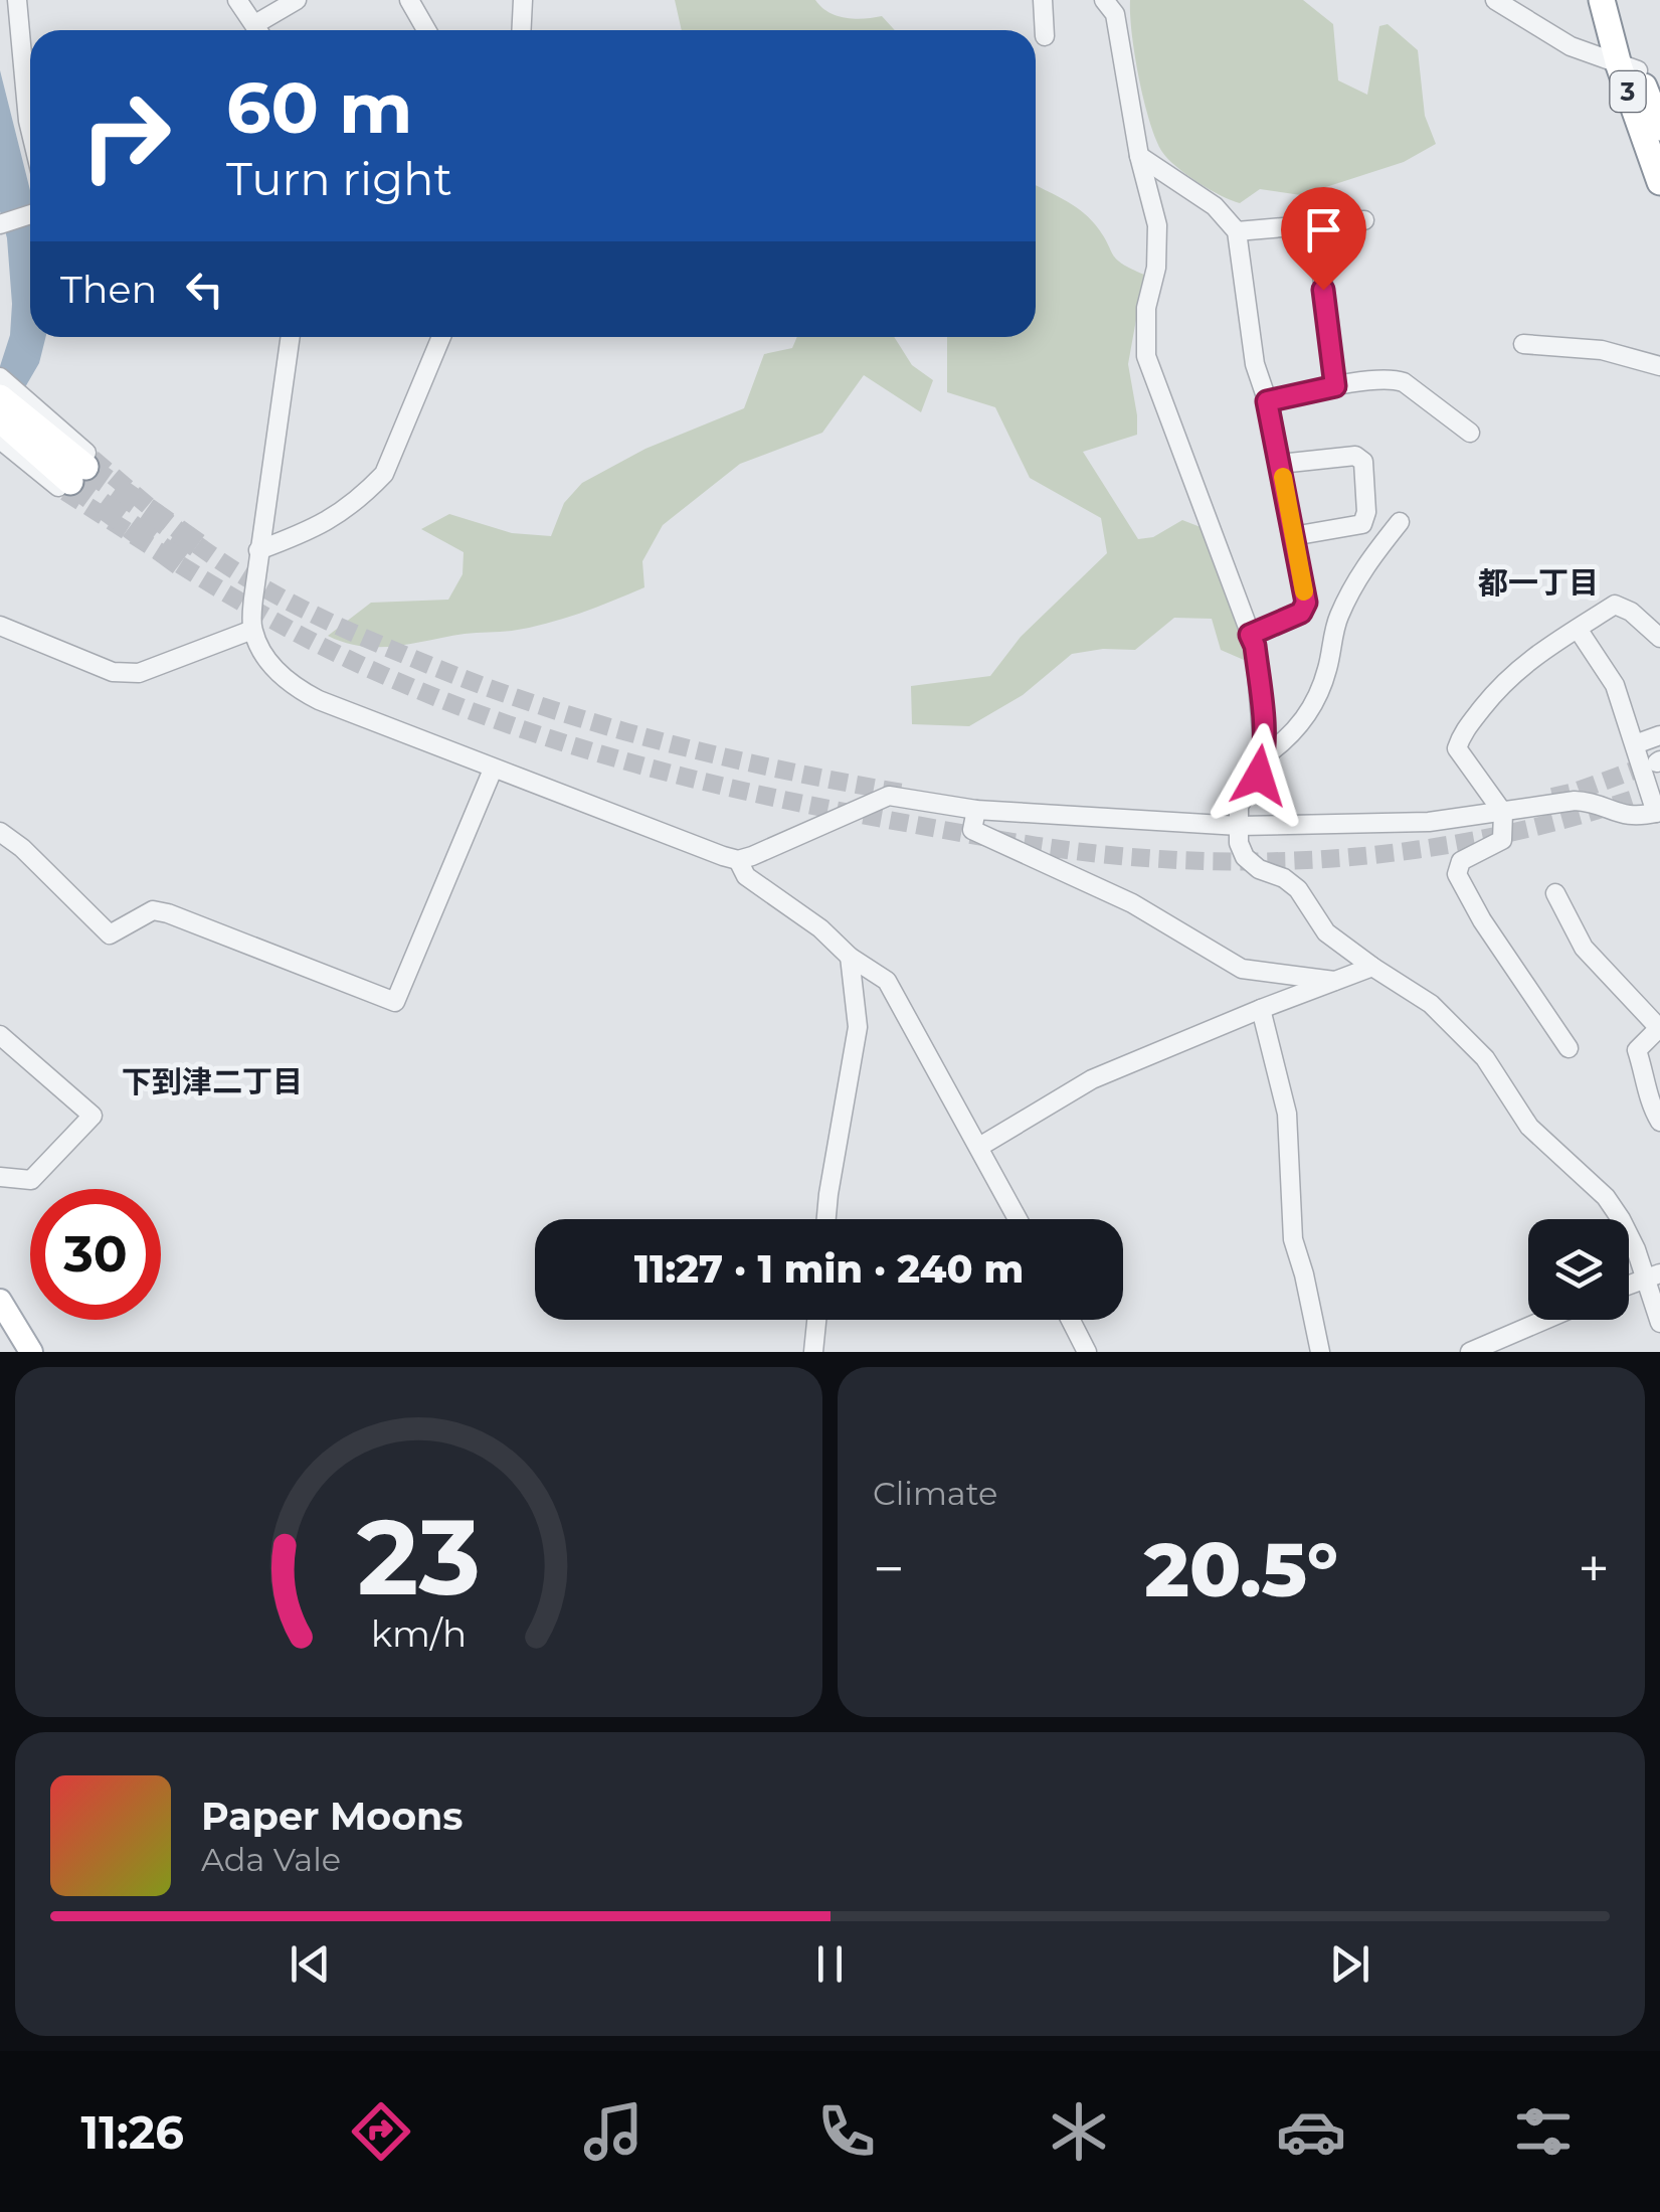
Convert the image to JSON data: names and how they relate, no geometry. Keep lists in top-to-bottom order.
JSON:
{
  "streets": {
    "highway": ["3"]
  },
  "districts": ["都一丁目", "下到津二丁目"],
  "page": {
    "turn": ["60 m", "Turn right"],
    "then": "Then",
    "limit": "30",
    "trip": "11:27 · 1 min · 240 m",
    "tile": "Climate",
    "heat": ["−", "20.5°", "+"],
    "song": ["Paper Moons", "Ada Vale"],
    "tabs": "11:26",
    "gauge": ["23", "km/h"]
  }
}
